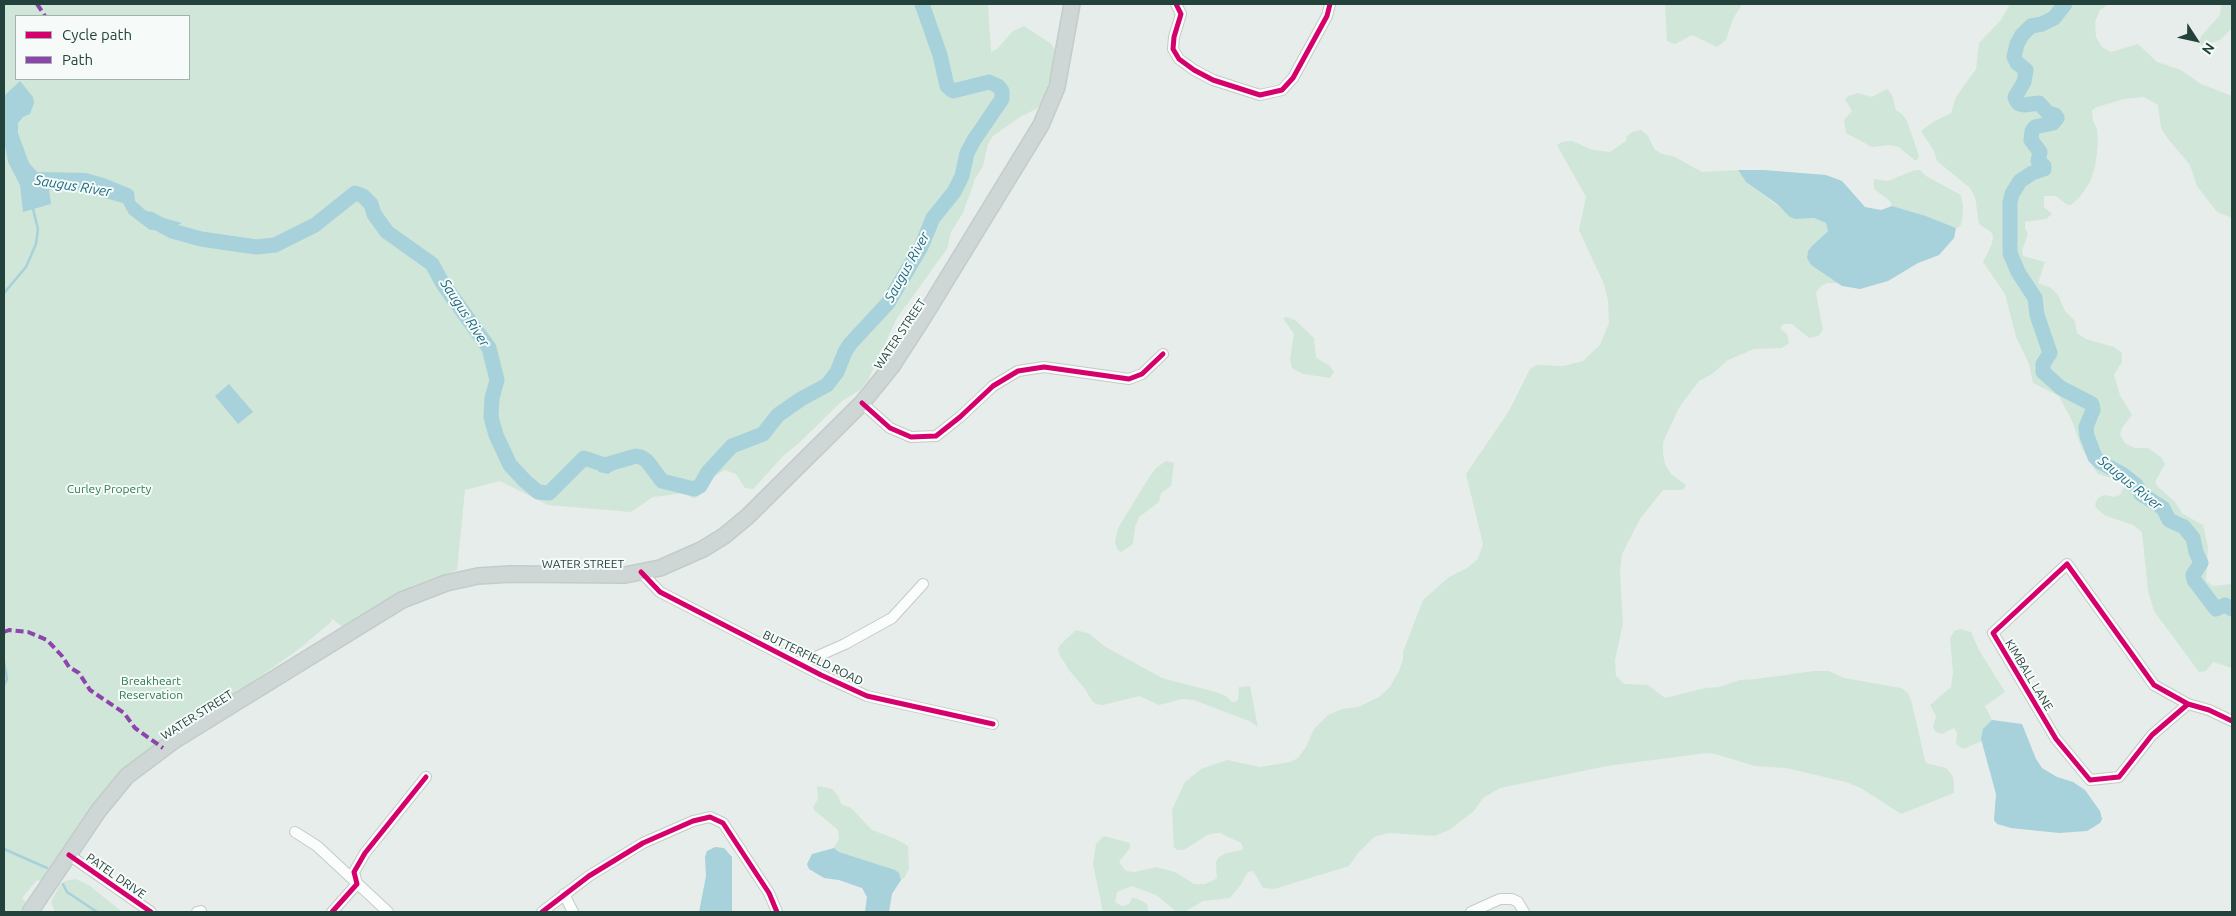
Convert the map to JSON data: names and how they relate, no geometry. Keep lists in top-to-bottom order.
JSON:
{
  "streets": {
    "main road": ["WATER STREET"],
    "street": ["BUTTERFIELD ROAD", "KIMBALL LANE", "PATEL DRIVE"]
  },
  "crossings": [
    ["WATER STREET", "BUTTERFIELD ROAD"],
    ["WATER STREET", "PATEL DRIVE"]
  ],
  "water": ["Saugus River"],
  "parks": ["Curley Property", "Breakheart Reservation"],
  "legend": ["Cycle path", "Path"],
  "north": "bottom right"
}
